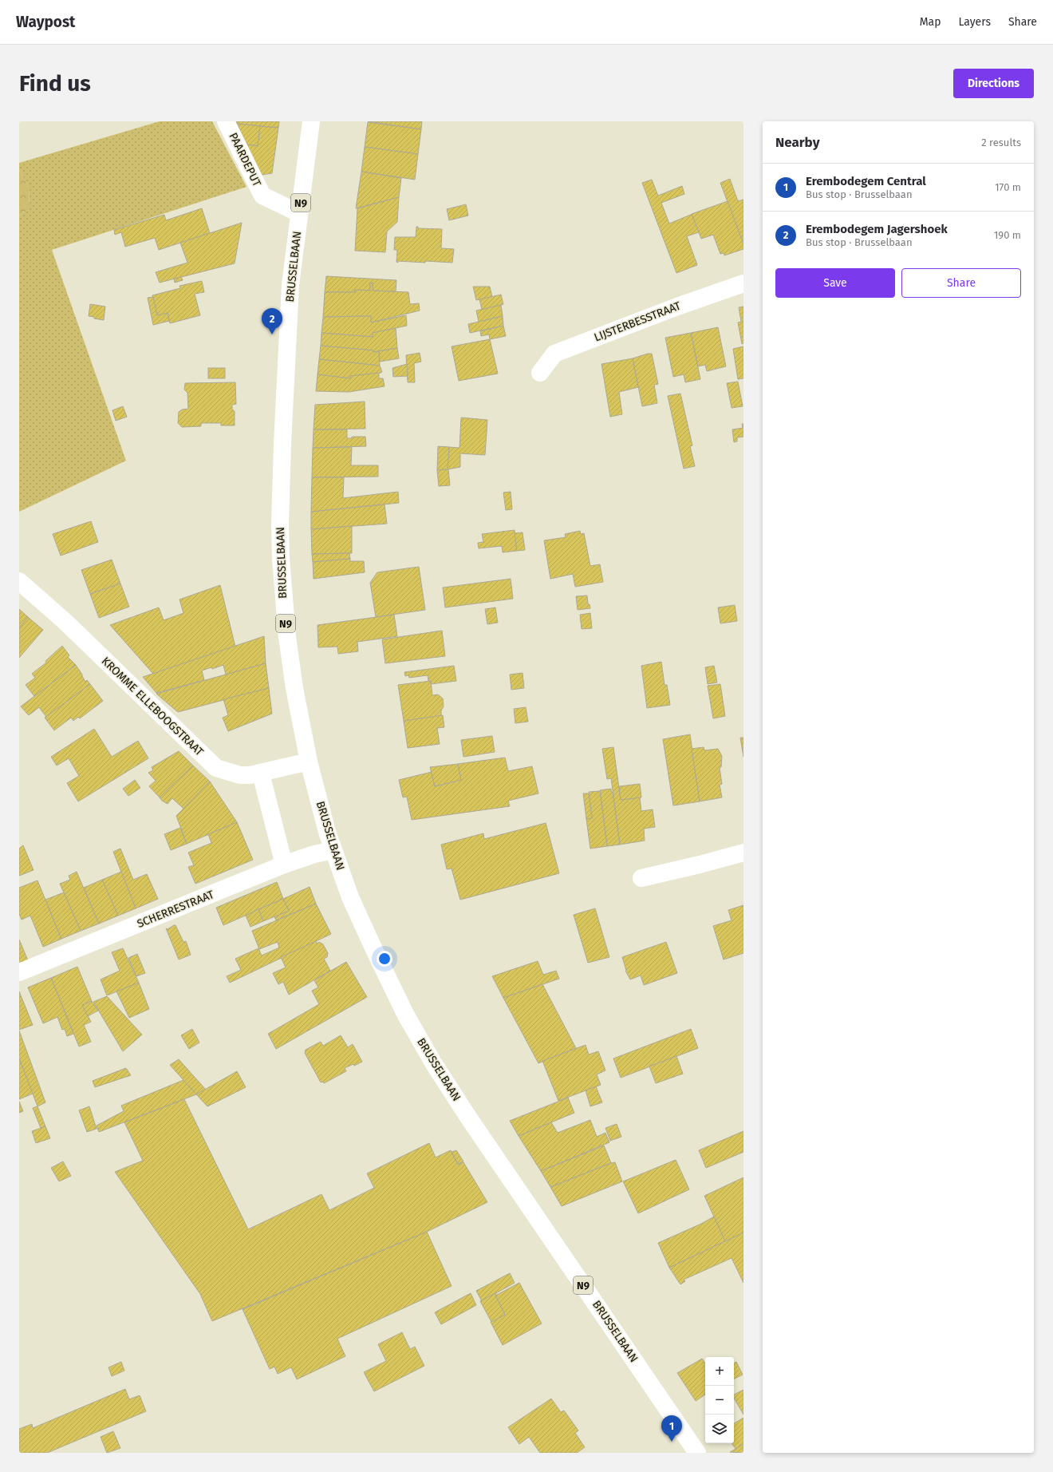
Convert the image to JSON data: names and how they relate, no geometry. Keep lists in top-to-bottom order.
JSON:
{
  "streets": {
    "main road": [
      "PAARDEPUT",
      "N9",
      "BRUSSELBAAN",
      "LIJSTERBESSTRAAT",
      "KROMME ELLEBOOGSTRAAT",
      "SCHERRESTRAAT"
    ]
  },
  "crossings": [
    ["PAARDEPUT", "BRUSSELBAAN"],
    ["BRUSSELBAAN", "KROMME ELLEBOOGSTRAAT"],
    ["BRUSSELBAAN", "SCHERRESTRAAT"]
  ],
  "page": {
    "header": "Waypost",
    "nav": ["Map", "Layers", "Share"],
    "buttons": [
      "Directions",
      ["Save", "Share"]
    ],
    "title": "Find us",
    "heading": ["Nearby", "2 results"],
    "list": [
      {
        "mark": "1",
        "name": "Erembodegem Central",
        "note": "Bus stop · Brusselbaan",
        "value": "170 m"
      },
      {
        "mark": "2",
        "name": "Erembodegem Jagershoek",
        "note": "Bus stop · Brusselbaan",
        "value": "190 m"
      }
    ],
    "pins": ["2", "1"],
    "map_buttons": ["+", "−"]
  }
}
